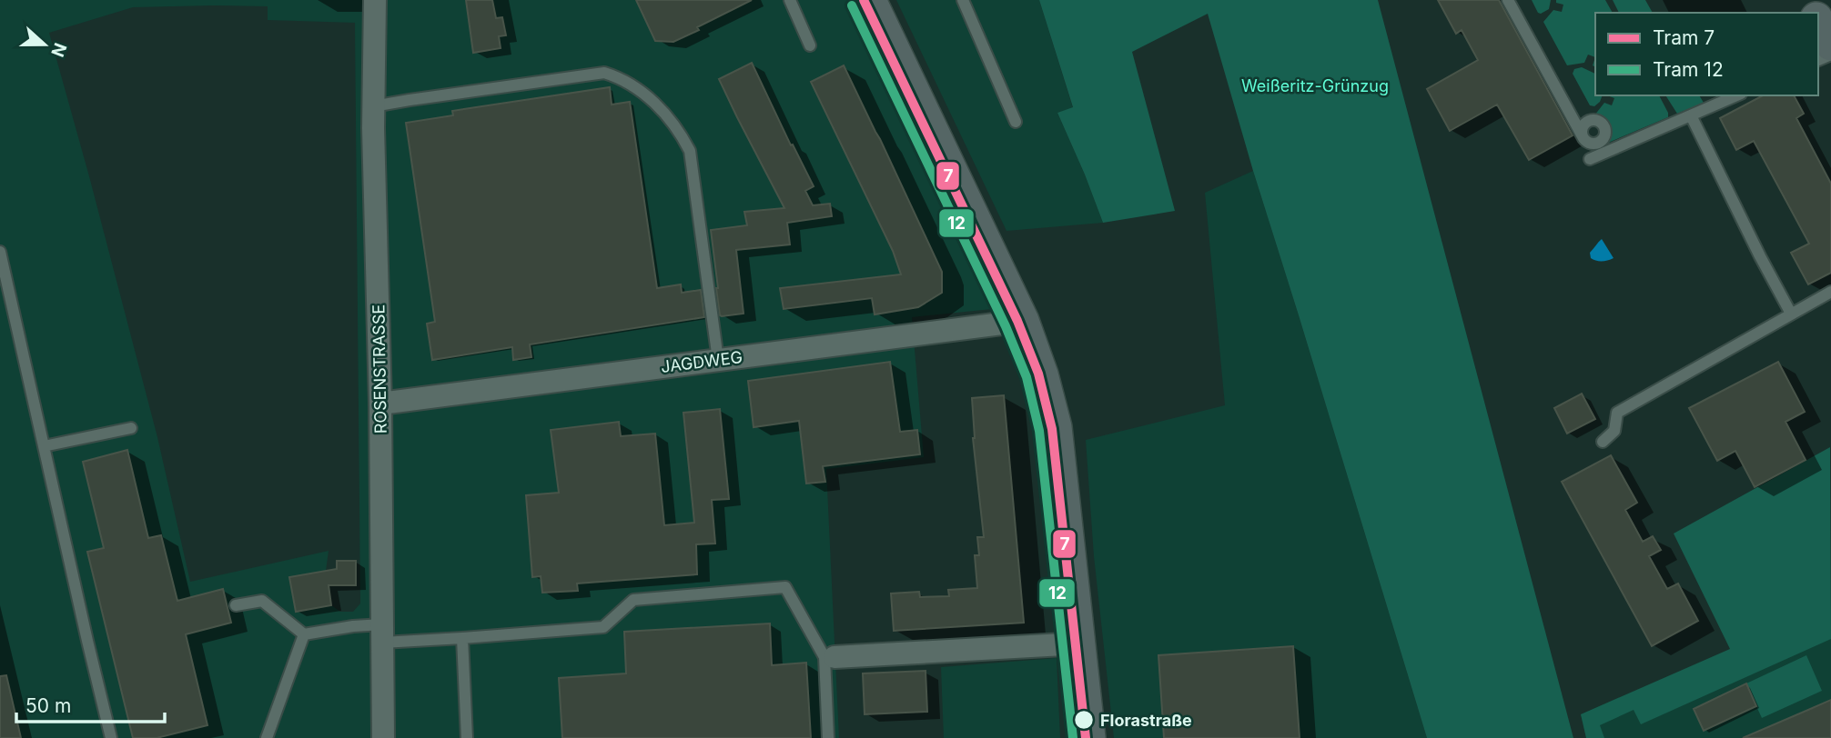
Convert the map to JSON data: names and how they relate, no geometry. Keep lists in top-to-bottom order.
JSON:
{
  "streets": {
    "street": ["JAGDWEG", "ROSENSTRASSE"]
  },
  "crossings": [
    ["JAGDWEG", "ROSENSTRASSE"]
  ],
  "parks": ["Weißeritz-Grünzug"],
  "places": ["Florastraße"],
  "lines": ["tram line 7", "tram line 12"],
  "legend": ["Tram 7", "Tram 12"],
  "scale_bar": "50 m",
  "north": "right"
}
